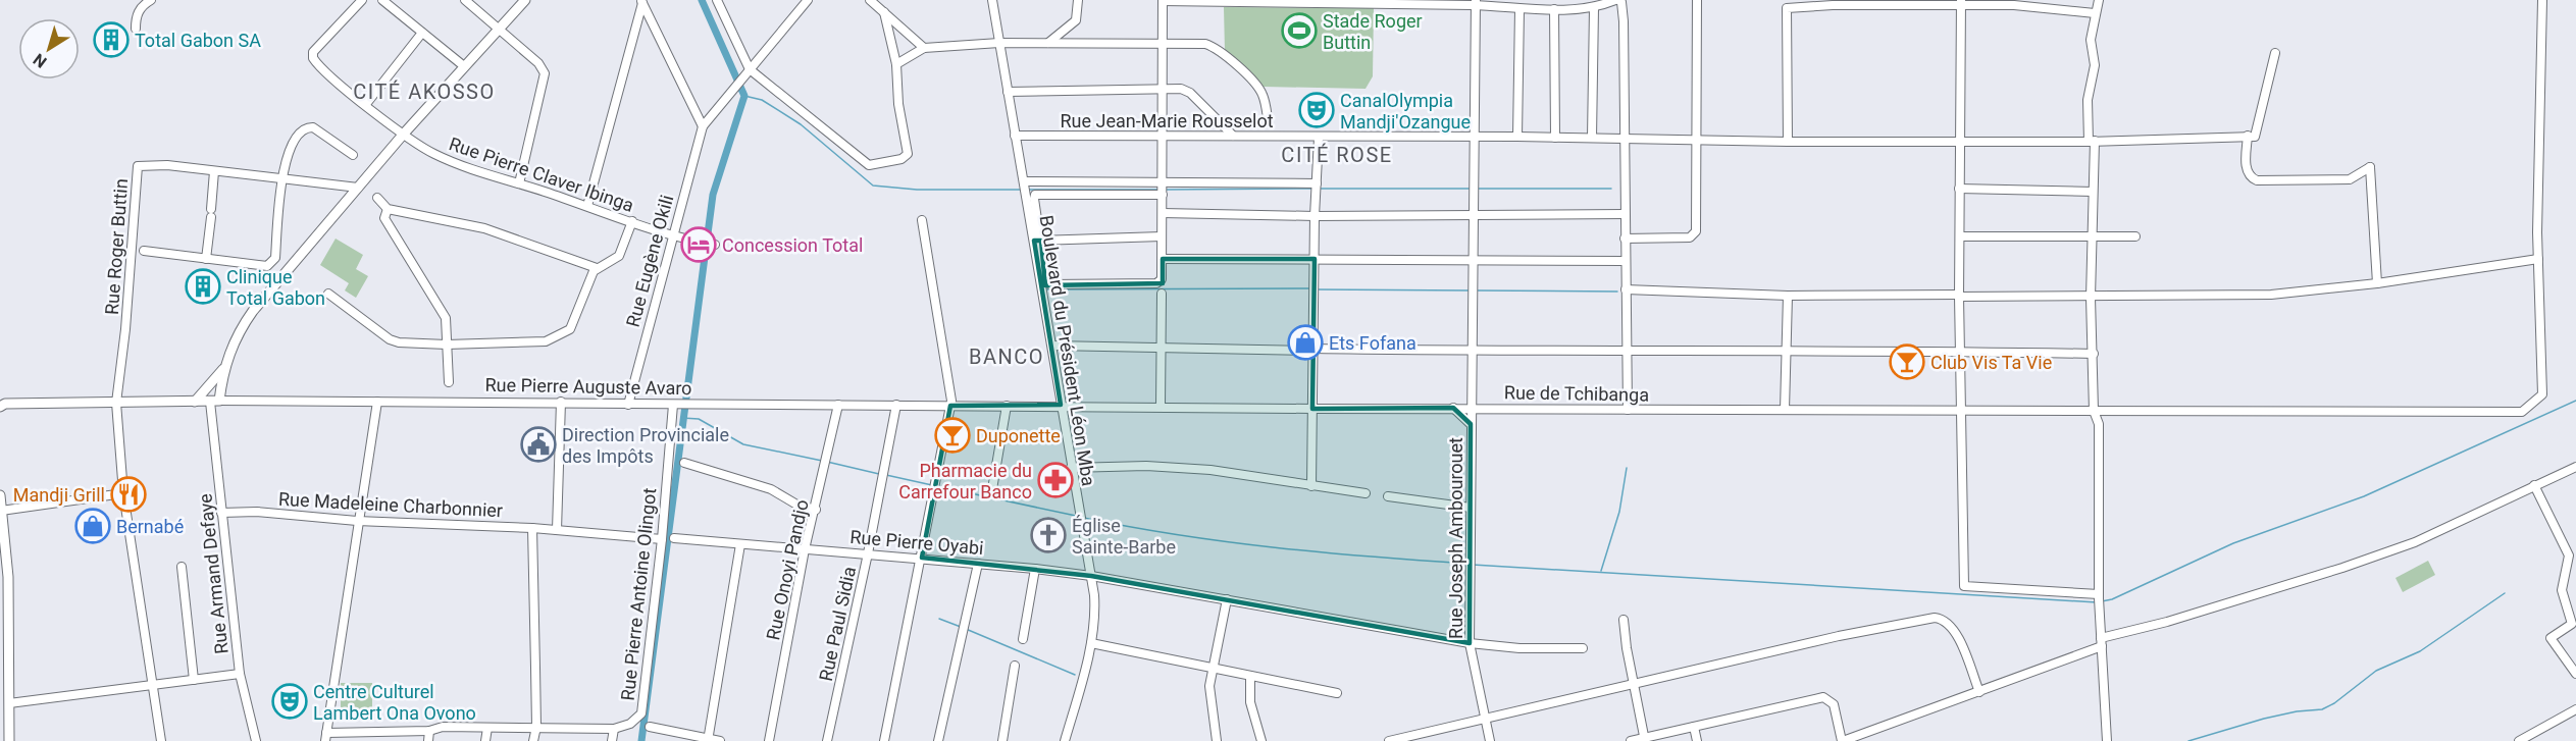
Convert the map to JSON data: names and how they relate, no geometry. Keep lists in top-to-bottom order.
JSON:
{
  "streets": {
    "main road": ["Rue Pierre Auguste Avaro"],
    "street": [
      "Rue Jean-Marie Rousselot",
      "Rue Pierre Claver Ibinga",
      "Rue Roger Buttin",
      "Rue Eugène Okili",
      "Boulevard du Président Léon Mba",
      "Rue de Tchibanga",
      "Rue Madeleine Charbonnier",
      "Rue Joseph Ambourouet",
      "Rue Pierre Oyabi",
      "Rue Onoyi Pandjo",
      "Rue Armand Defaye",
      "Rue Pierre Antoine Olingot",
      "Rue Paul Sidia"
    ]
  },
  "crossings": [
    ["Rue Jean-Marie Rousselot", "Boulevard du Président Léon Mba"],
    ["Rue Jean-Marie Rousselot", "Rue Joseph Ambourouet"],
    ["Rue Pierre Claver Ibinga", "Rue Eugène Okili"],
    ["Rue Roger Buttin", "Rue Pierre Auguste Avaro"],
    ["Rue Eugène Okili", "Rue Pierre Auguste Avaro"],
    ["Boulevard du Président Léon Mba", "Rue Pierre Auguste Avaro"],
    ["Boulevard du Président Léon Mba", "Rue de Tchibanga"],
    ["Boulevard du Président Léon Mba", "Rue Pierre Oyabi"],
    ["Rue Pierre Auguste Avaro", "Rue de Tchibanga"],
    ["Rue Pierre Auguste Avaro", "Rue Onoyi Pandjo"],
    ["Rue Pierre Auguste Avaro", "Rue Armand Defaye"],
    ["Rue Pierre Auguste Avaro", "Rue Pierre Antoine Olingot"],
    ["Rue Pierre Auguste Avaro", "Rue Paul Sidia"],
    ["Rue de Tchibanga", "Rue Joseph Ambourouet"],
    ["Rue Madeleine Charbonnier", "Rue Armand Defaye"],
    ["Rue Madeleine Charbonnier", "Rue Pierre Antoine Olingot"],
    ["Rue Joseph Ambourouet", "Rue Pierre Oyabi"],
    ["Rue Pierre Oyabi", "Rue Onoyi Pandjo"],
    ["Rue Pierre Oyabi", "Rue Paul Sidia"]
  ],
  "districts": ["CITÉ AKOSSO", "CITÉ ROSE", "BANCO"],
  "places": {
    "sports": ["Stade Roger Buttin"],
    "building": ["Total Gabon SA", "Clinique Total Gabon"],
    "theatre": ["CanalOlympia Mandji'Ozangue", "Centre Culturel Lambert Ona Ovono"],
    "hotel": ["Concession Total"],
    "shop": ["Ets Fofana", "Bernabé"],
    "bar": ["Club Vis Ta Vie", "Duponette"],
    "public building": ["Direction Provinciale des Impôts"],
    "pharmacy": ["Pharmacie du Carrefour Banco"],
    "restaurant": ["Mandji Grill"],
    "church": ["Église Sainte-Barbe"]
  },
  "north": "bottom left"
}
